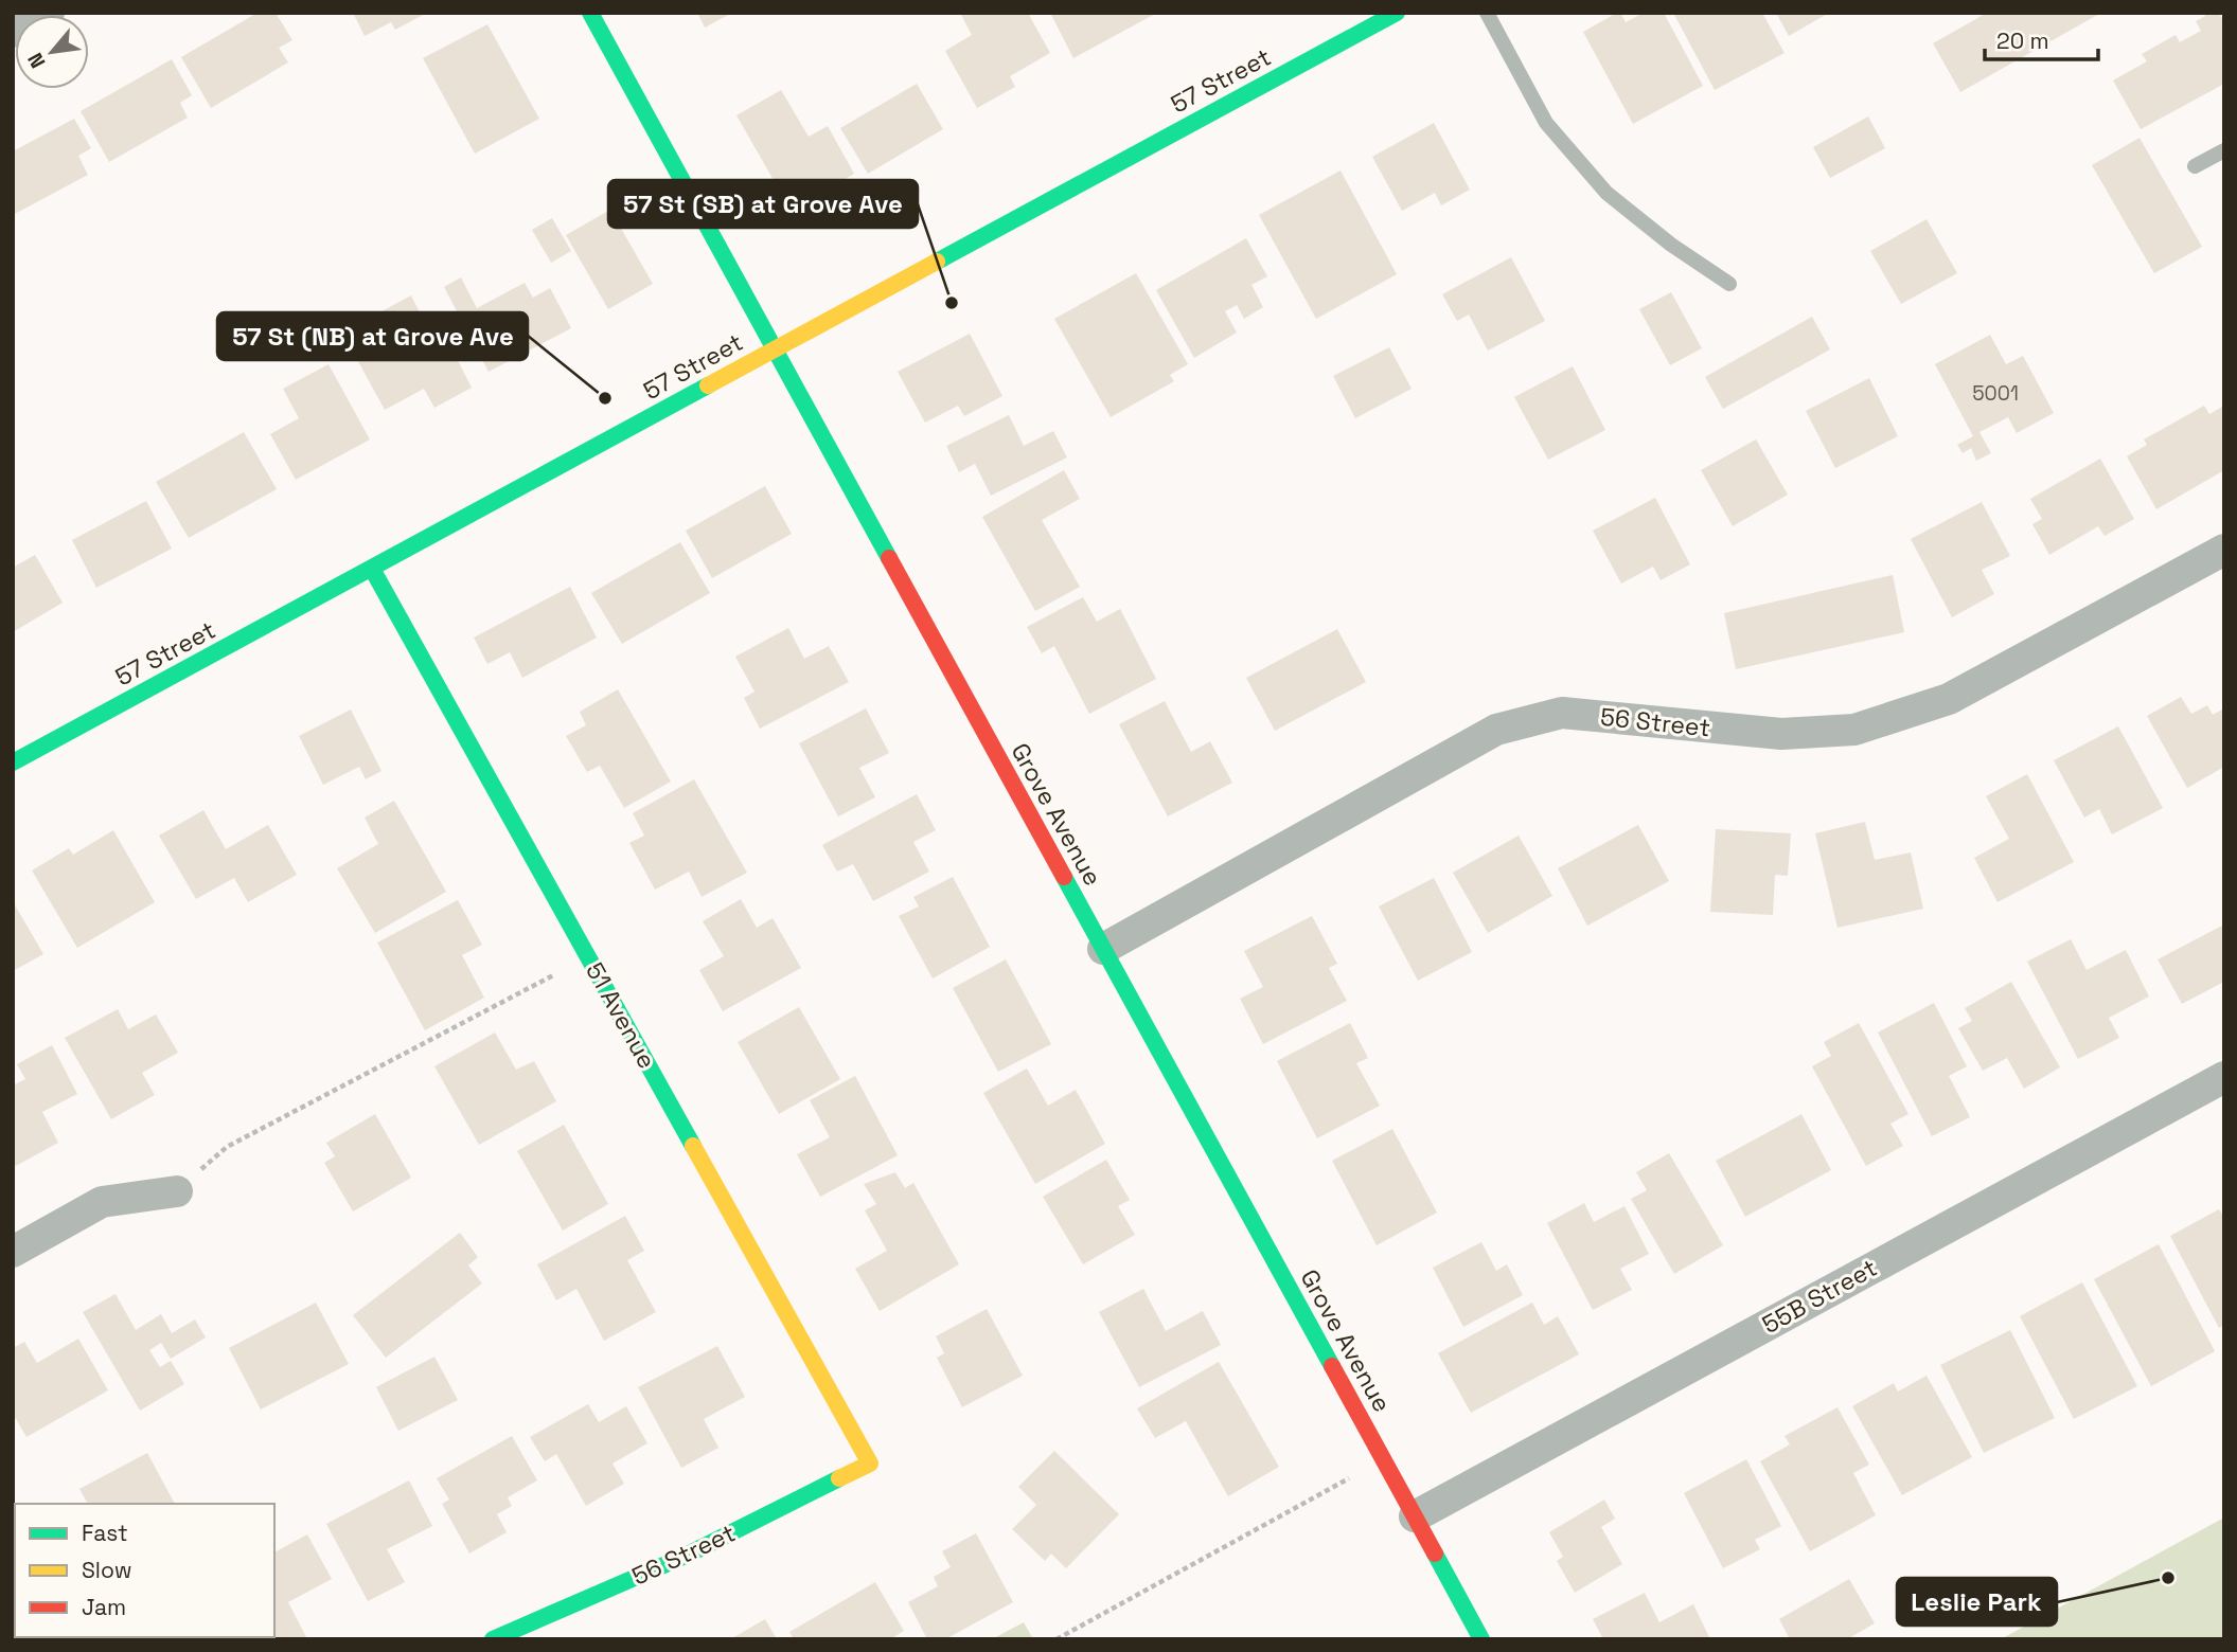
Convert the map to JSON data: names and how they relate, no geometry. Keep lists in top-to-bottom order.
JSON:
{
  "streets": {
    "street": [
      "57 Street",
      "56 Street",
      "Grove Avenue",
      "51 Avenue",
      "55B Street"
    ]
  },
  "crossings": [
    ["57 Street", "Grove Avenue"],
    ["57 Street", "51 Avenue"],
    ["56 Street", "Grove Avenue"],
    ["56 Street", "51 Avenue"],
    ["Grove Avenue", "55B Street"]
  ],
  "places": ["57 St (SB) at Grove Ave", "57 St (NB) at Grove Ave", "Leslie Park"],
  "house_numbers": ["5001"],
  "legend": ["Fast", "Slow", "Jam"],
  "scale_bar": "20 m",
  "north": "bottom left"
}
